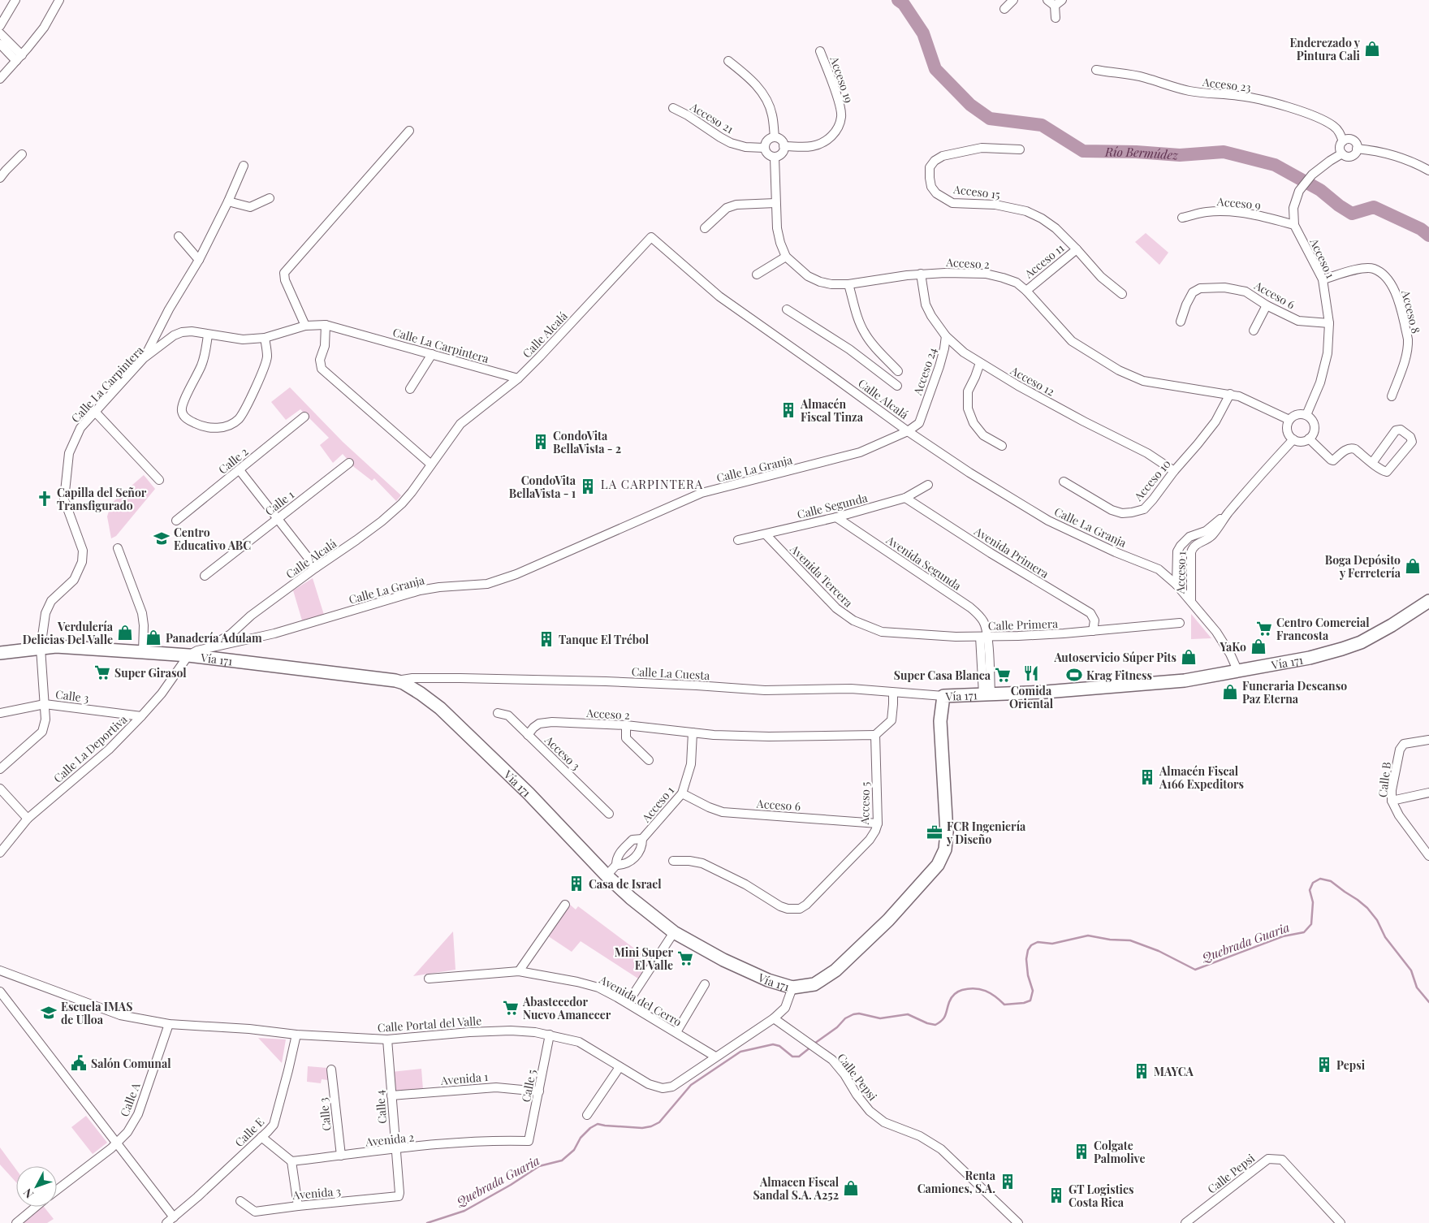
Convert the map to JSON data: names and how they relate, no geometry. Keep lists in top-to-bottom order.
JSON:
{
  "streets": {
    "main road": ["Vía 171"],
    "street": [
      "Acceso 19",
      "Acceso 23",
      "Acceso 21",
      "Acceso 15",
      "Acceso 9",
      "Acceso 1",
      "Acceso 11",
      "Acceso 2",
      "Acceso 6",
      "Acceso 8",
      "Calle Alcalá",
      "Calle La Carpintera",
      "Acceso 24",
      "Acceso 12",
      "Calle 2",
      "Calle La Granja",
      "Acceso 10",
      "Calle 1",
      "Calle Segunda",
      "Avenida Primera",
      "Avenida Segunda",
      "Avenida Tercera",
      "Calle Primera",
      "Calle La Cuesta",
      "Calle 3",
      "Calle La Deportiva",
      "Acceso 3",
      "Calle B",
      "Acceso 5",
      "Avenida del Cerro",
      "Calle Portal del Valle",
      "Calle Pepsi",
      "Avenida 1",
      "Calle 5",
      "Calle A",
      "Calle 4",
      "Calle E",
      "Avenida 2",
      "Avenida 3"
    ]
  },
  "crossings": [
    ["Acceso 19", "Acceso 21"],
    ["Acceso 19", "Acceso 2"],
    ["Acceso 23", "Acceso 1"],
    ["Acceso 21", "Acceso 2"],
    ["Acceso 15", "Acceso 11"],
    ["Acceso 9", "Acceso 1"],
    ["Acceso 1", "Acceso 2"],
    ["Acceso 1", "Acceso 6"],
    ["Acceso 1", "Acceso 8"],
    ["Acceso 1", "Calle La Granja"],
    ["Acceso 1", "Vía 171"],
    ["Acceso 11", "Acceso 2"],
    ["Acceso 2", "Acceso 12"],
    ["Acceso 2", "Acceso 10"],
    ["Acceso 2", "Acceso 3"],
    ["Acceso 6", "Acceso 5"],
    ["Calle Alcalá", "Calle La Carpintera"],
    ["Calle Alcalá", "Acceso 24"],
    ["Calle Alcalá", "Calle La Granja"],
    ["Calle La Carpintera", "Vía 171"],
    ["Acceso 24", "Acceso 12"],
    ["Acceso 24", "Calle La Granja"],
    ["Acceso 12", "Acceso 10"],
    ["Calle La Granja", "Vía 171"],
    ["Calle La Granja", "Calle La Deportiva"],
    ["Calle Segunda", "Avenida Primera"],
    ["Calle Segunda", "Avenida Segunda"],
    ["Calle Segunda", "Avenida Tercera"],
    ["Avenida Primera", "Calle Primera"],
    ["Avenida Segunda", "Calle Primera"],
    ["Avenida Segunda", "Vía 171"],
    ["Avenida Tercera", "Calle Primera"],
    ["Vía 171", "Calle La Cuesta"],
    ["Vía 171", "Calle La Deportiva"],
    ["Vía 171", "Calle Portal del Valle"],
    ["Calle 3", "Calle La Deportiva"],
    ["Calle 3", "Avenida 2"],
    ["Avenida del Cerro", "Calle Portal del Valle"],
    ["Calle Portal del Valle", "Calle Pepsi"],
    ["Calle Portal del Valle", "Calle 5"],
    ["Calle Portal del Valle", "Calle A"],
    ["Calle Portal del Valle", "Calle 4"],
    ["Calle Portal del Valle", "Calle E"],
    ["Avenida 1", "Calle 5"],
    ["Avenida 1", "Calle 4"],
    ["Calle 5", "Avenida 2"],
    ["Calle A", "Calle E"],
    ["Calle 4", "Avenida 2"],
    ["Calle 4", "Avenida 3"]
  ],
  "districts": ["LA CARPINTERA"],
  "water": ["Río Bermúdez", "Quebrada Guaria"],
  "places": {
    "shop": [
      "Enderezado y Pintura Cali",
      "Boga Depósito y Ferretería",
      "Verdulería Delicias Del Valle",
      "Panadería Adulam",
      "YaKo",
      "Autoservicio Súper Pits",
      "Funeraria Descanso Paz Eterna",
      "Almacen Fiscal Sandal S.A. A252"
    ],
    "building": [
      "Almacén Fiscal Tinza",
      "CondoVita BellaVista - 2",
      "CondoVita BellaVista - 1",
      "Tanque El Trébol",
      "Almacén Fiscal A166 Expeditors",
      "Casa de Israel",
      "Pepsi",
      "MAYCA",
      "Colgate Palmolive",
      "Renta Camiones, S.A.",
      "GT Logistics Costa Rica"
    ],
    "church": ["Capilla del Señor Transfigurado"],
    "school or university": ["Centro Educativo ABC", "Escuela IMAS de Ulloa"],
    "supermarket": [
      "Centro Comercial Francosta",
      "Super Girasol",
      "Super Casa Blanca",
      "Mini Super El Valle",
      "Abastecedor Nuevo Amanecer"
    ],
    "restaurant": ["Comida Oriental"],
    "sports": ["Krag Fitness"],
    "office": ["FCR Ingeniería y Diseño"],
    "public building": ["Salón Comunal"]
  },
  "north": "bottom left"
}
